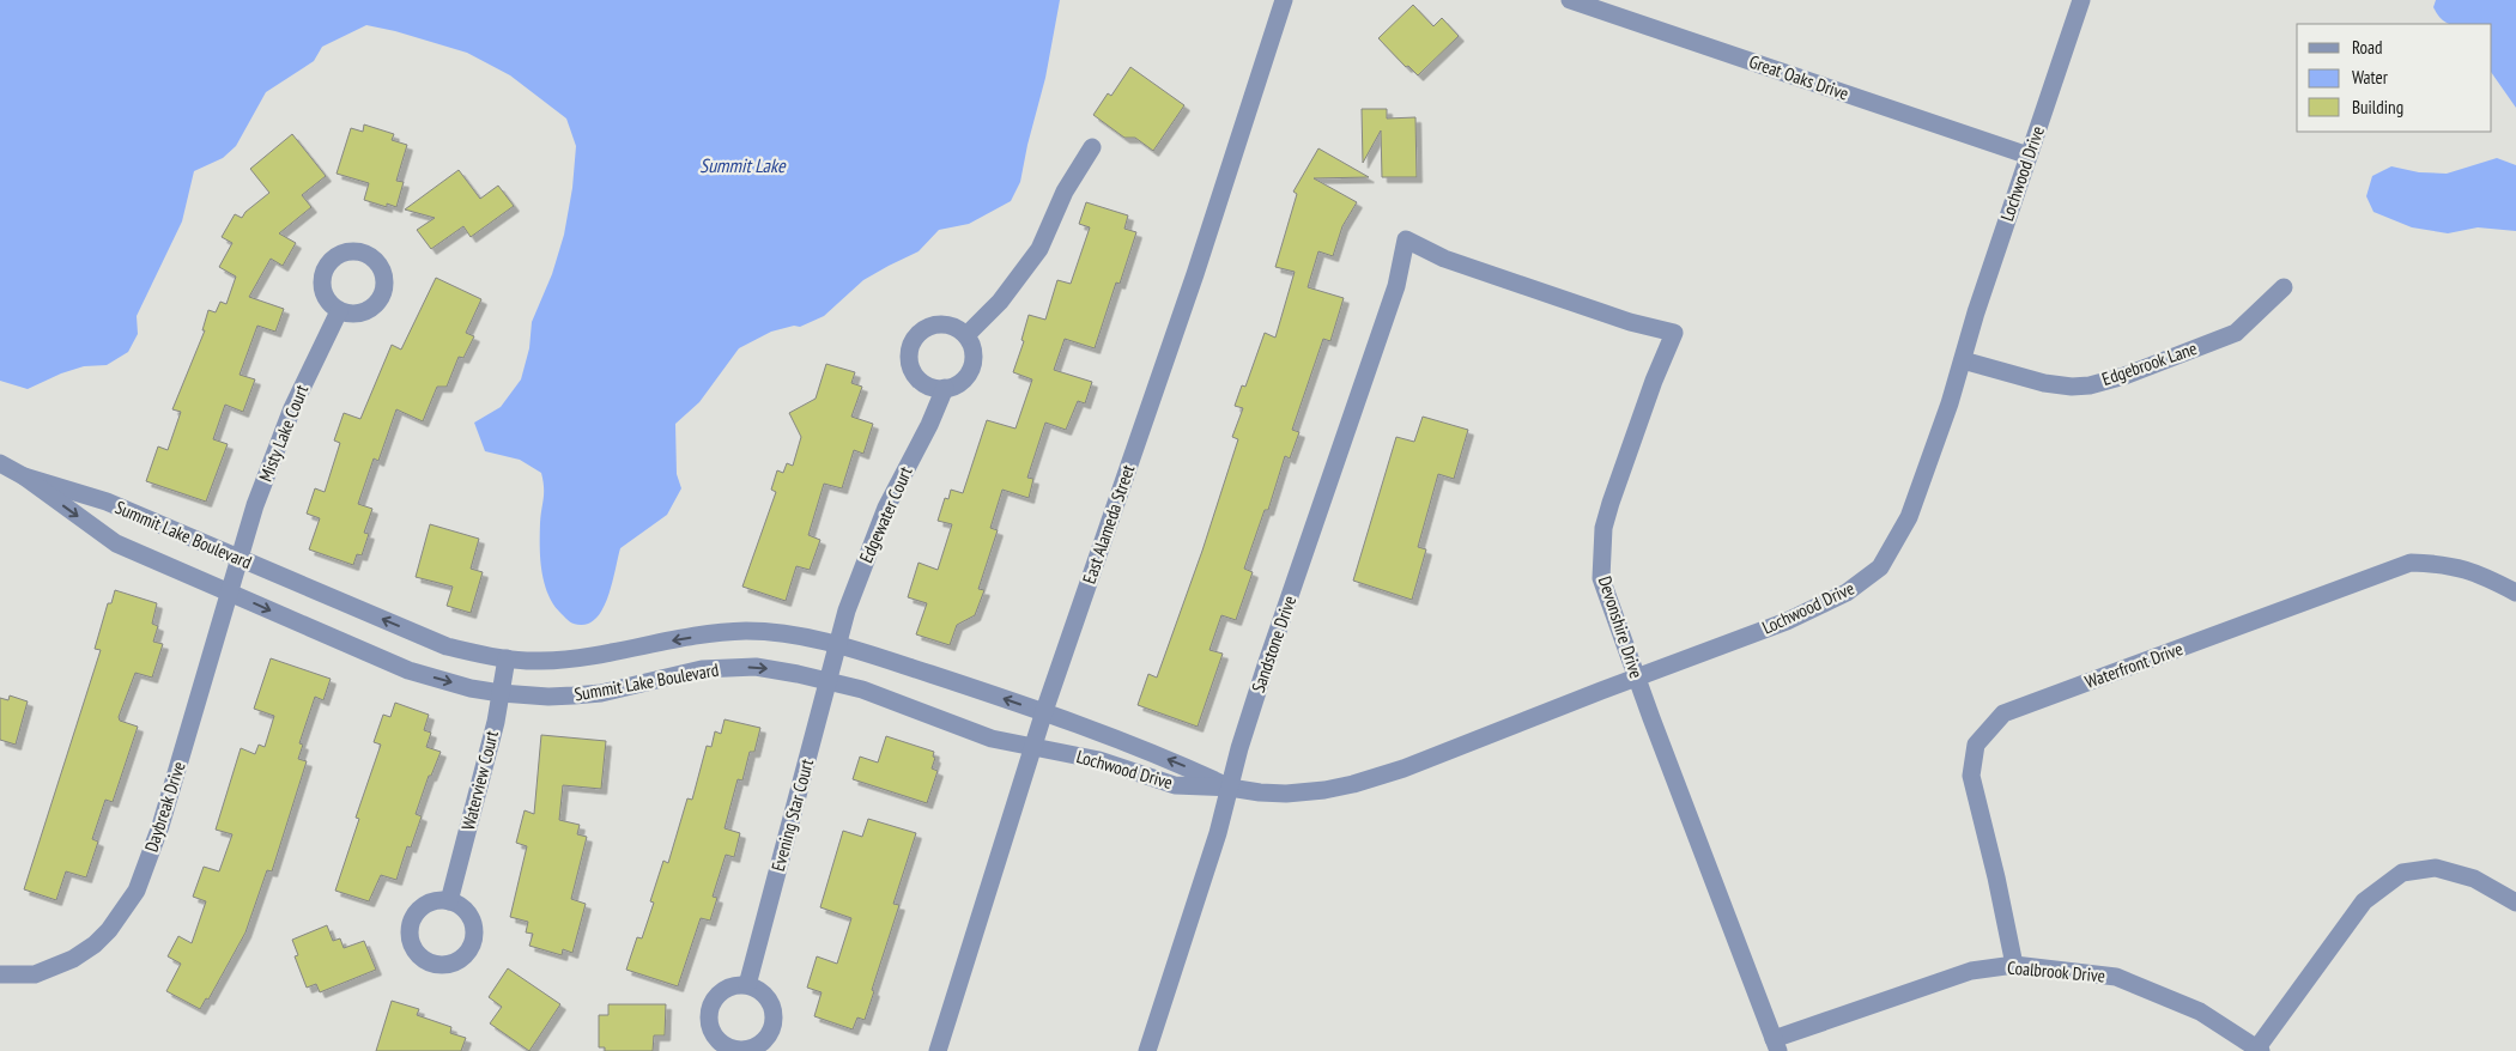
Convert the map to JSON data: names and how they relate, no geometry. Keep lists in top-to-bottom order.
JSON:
{
  "streets": {
    "street": [
      "Great Oaks Drive",
      "Lochwood Drive",
      "Edgebrook Lane",
      "Misty Lake Court",
      "Edgewater Court",
      "East Alameda Street",
      "Summit Lake Boulevard",
      "Devonshire Drive",
      "Sandstone Drive",
      "Waterfront Drive",
      "Waterview Court",
      "Daybreak Drive",
      "Evening Star Court",
      "Coalbrook Drive"
    ]
  },
  "crossings": [
    ["Great Oaks Drive", "Lochwood Drive"],
    ["Lochwood Drive", "Edgebrook Lane"],
    ["Lochwood Drive", "Summit Lake Boulevard"],
    ["Lochwood Drive", "Devonshire Drive"],
    ["Lochwood Drive", "Sandstone Drive"],
    ["Misty Lake Court", "Summit Lake Boulevard"],
    ["Misty Lake Court", "Daybreak Drive"],
    ["Edgewater Court", "Summit Lake Boulevard"],
    ["Edgewater Court", "Evening Star Court"],
    ["East Alameda Street", "Summit Lake Boulevard"],
    ["Summit Lake Boulevard", "Waterview Court"],
    ["Summit Lake Boulevard", "Daybreak Drive"],
    ["Summit Lake Boulevard", "Evening Star Court"],
    ["Devonshire Drive", "Sandstone Drive"],
    ["Devonshire Drive", "Coalbrook Drive"],
    ["Waterfront Drive", "Coalbrook Drive"]
  ],
  "water": ["Summit Lake"],
  "legend": ["Road", "Water", "Building"]
}
